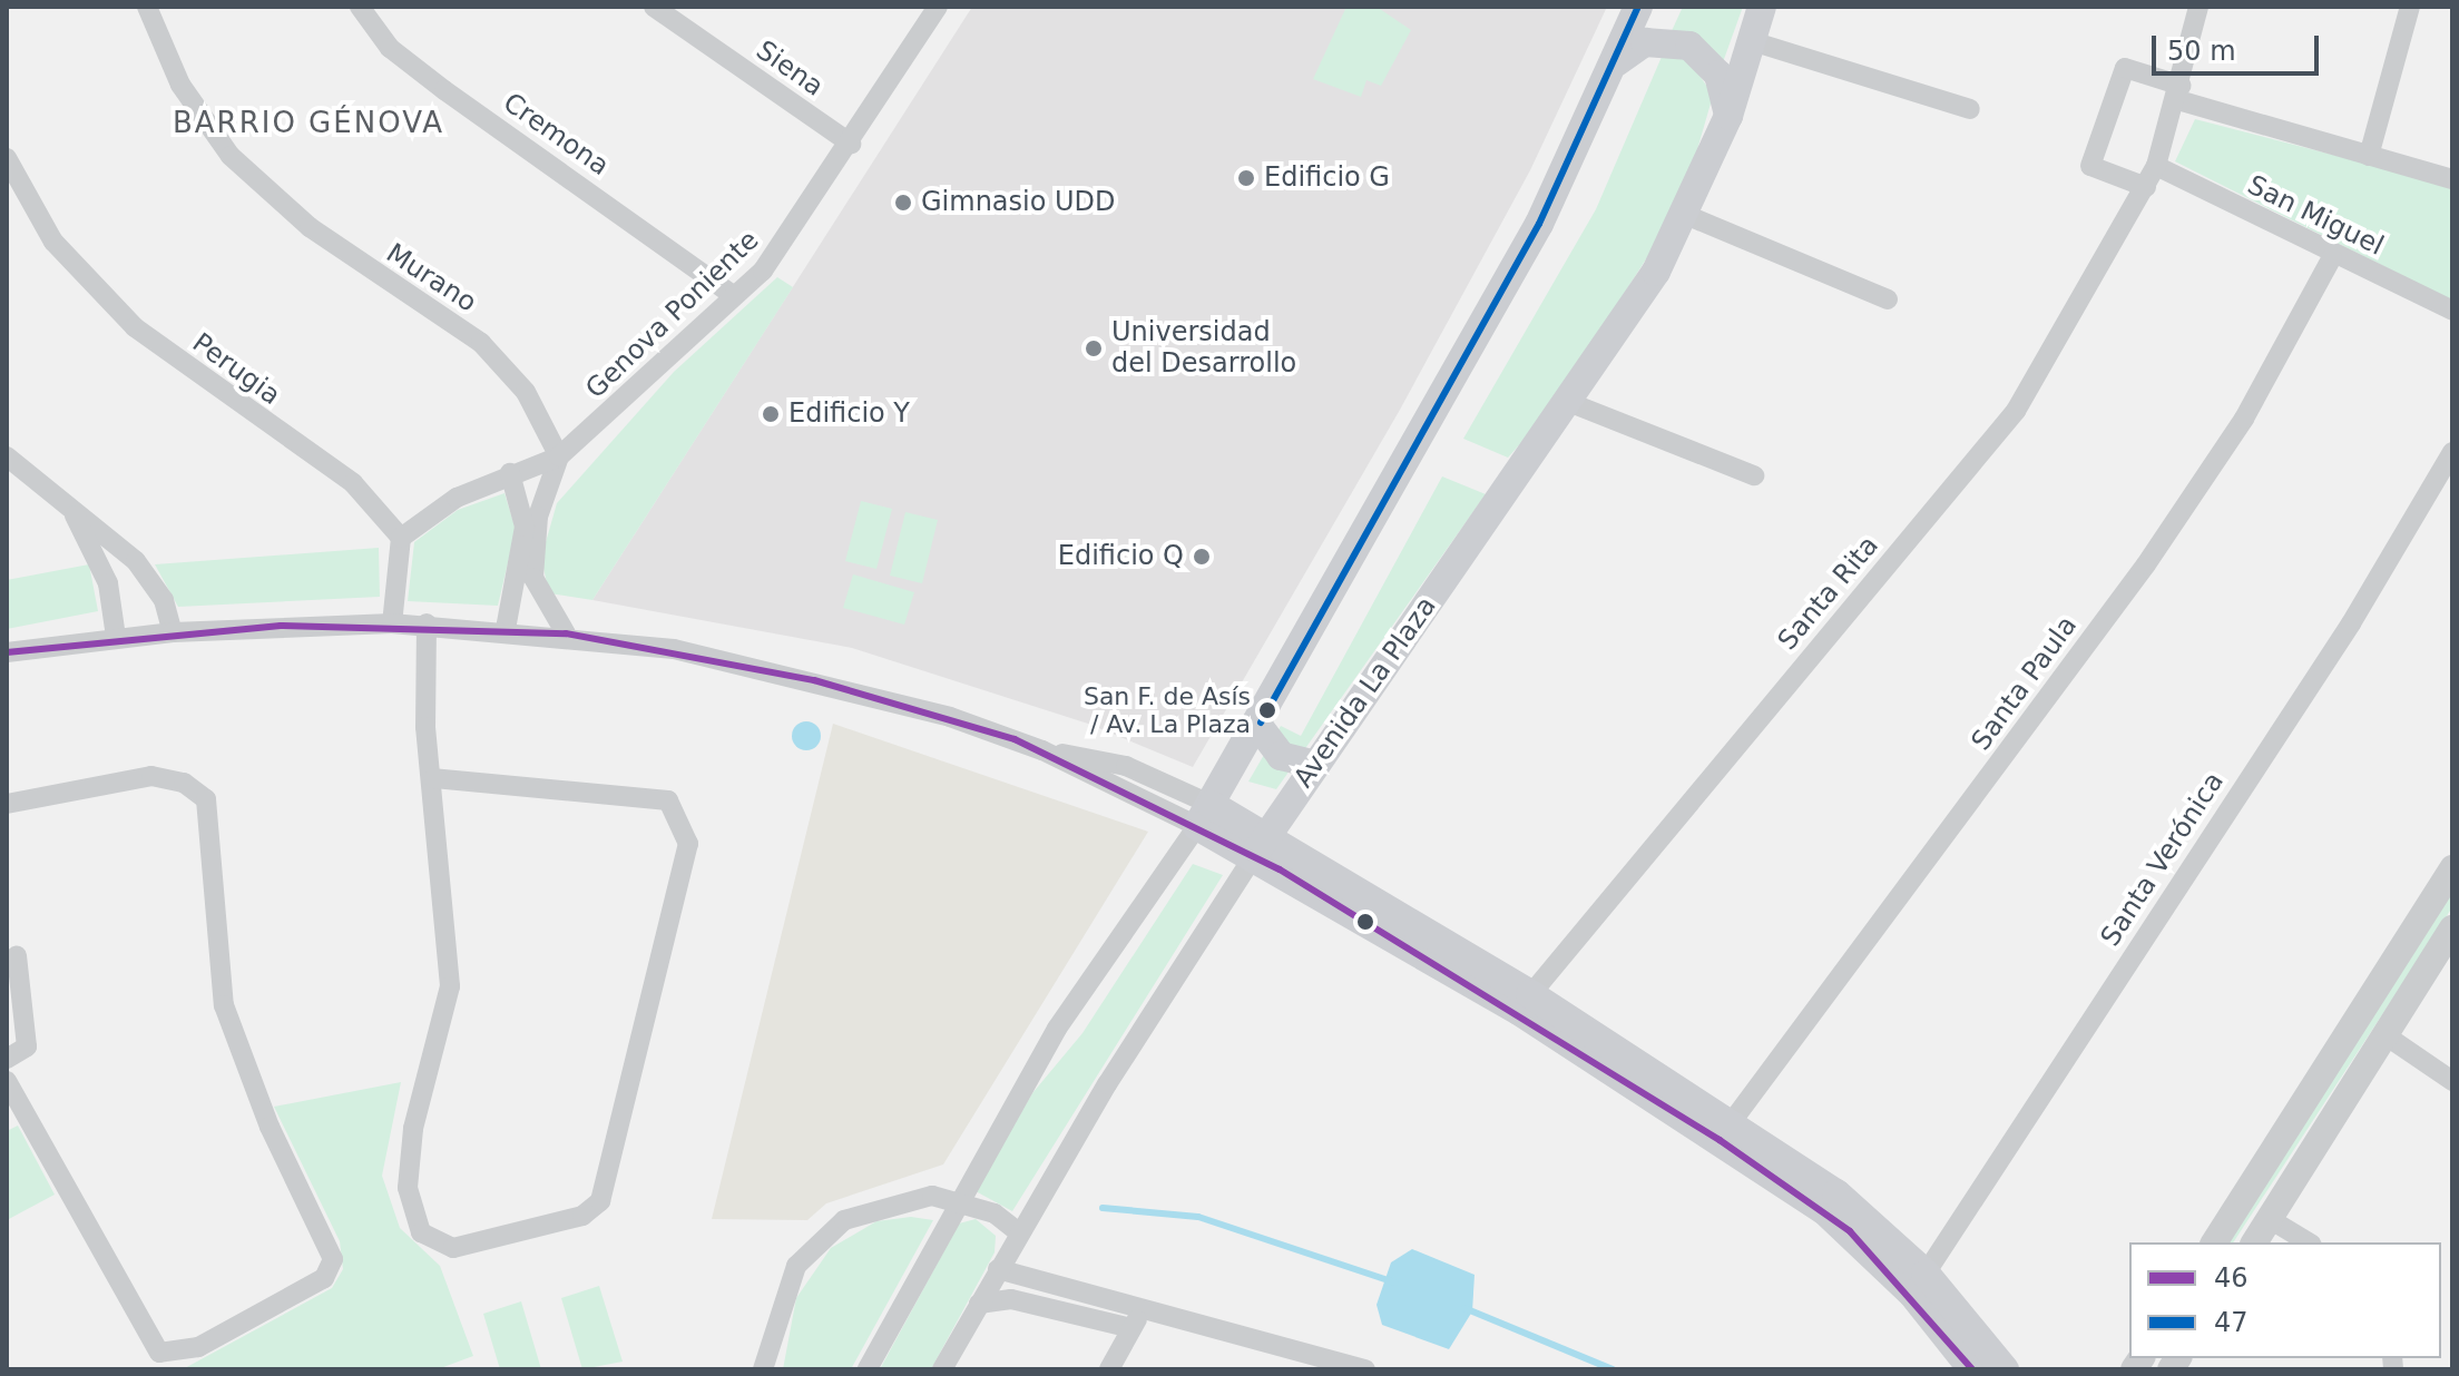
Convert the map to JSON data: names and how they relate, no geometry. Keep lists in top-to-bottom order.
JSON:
{
  "streets": {
    "main road": ["Avenida La Plaza"],
    "street": [
      "Siena",
      "Cremona",
      "San Miguel",
      "Murano",
      "Genova Poniente",
      "Perugia",
      "Santa Rita",
      "Santa Paula",
      "Santa Verónica"
    ]
  },
  "crossings": [
    ["Siena", "Genova Poniente"],
    ["Cremona", "Genova Poniente"],
    ["San Miguel", "Santa Rita"],
    ["San Miguel", "Santa Paula"],
    ["Murano", "Genova Poniente"],
    ["Genova Poniente", "Perugia"]
  ],
  "districts": ["BARRIO GÉNOVA"],
  "places": [
    "Edificio G",
    "Gimnasio UDD",
    "Universidad del Desarrollo",
    "Edificio Y",
    "Edificio Q",
    "San F. de Asís / Av. La Plaza"
  ],
  "lines": ["transit line 47", "transit line 46"],
  "legend": ["46", "47"],
  "scale_bar": "50 m"
}
